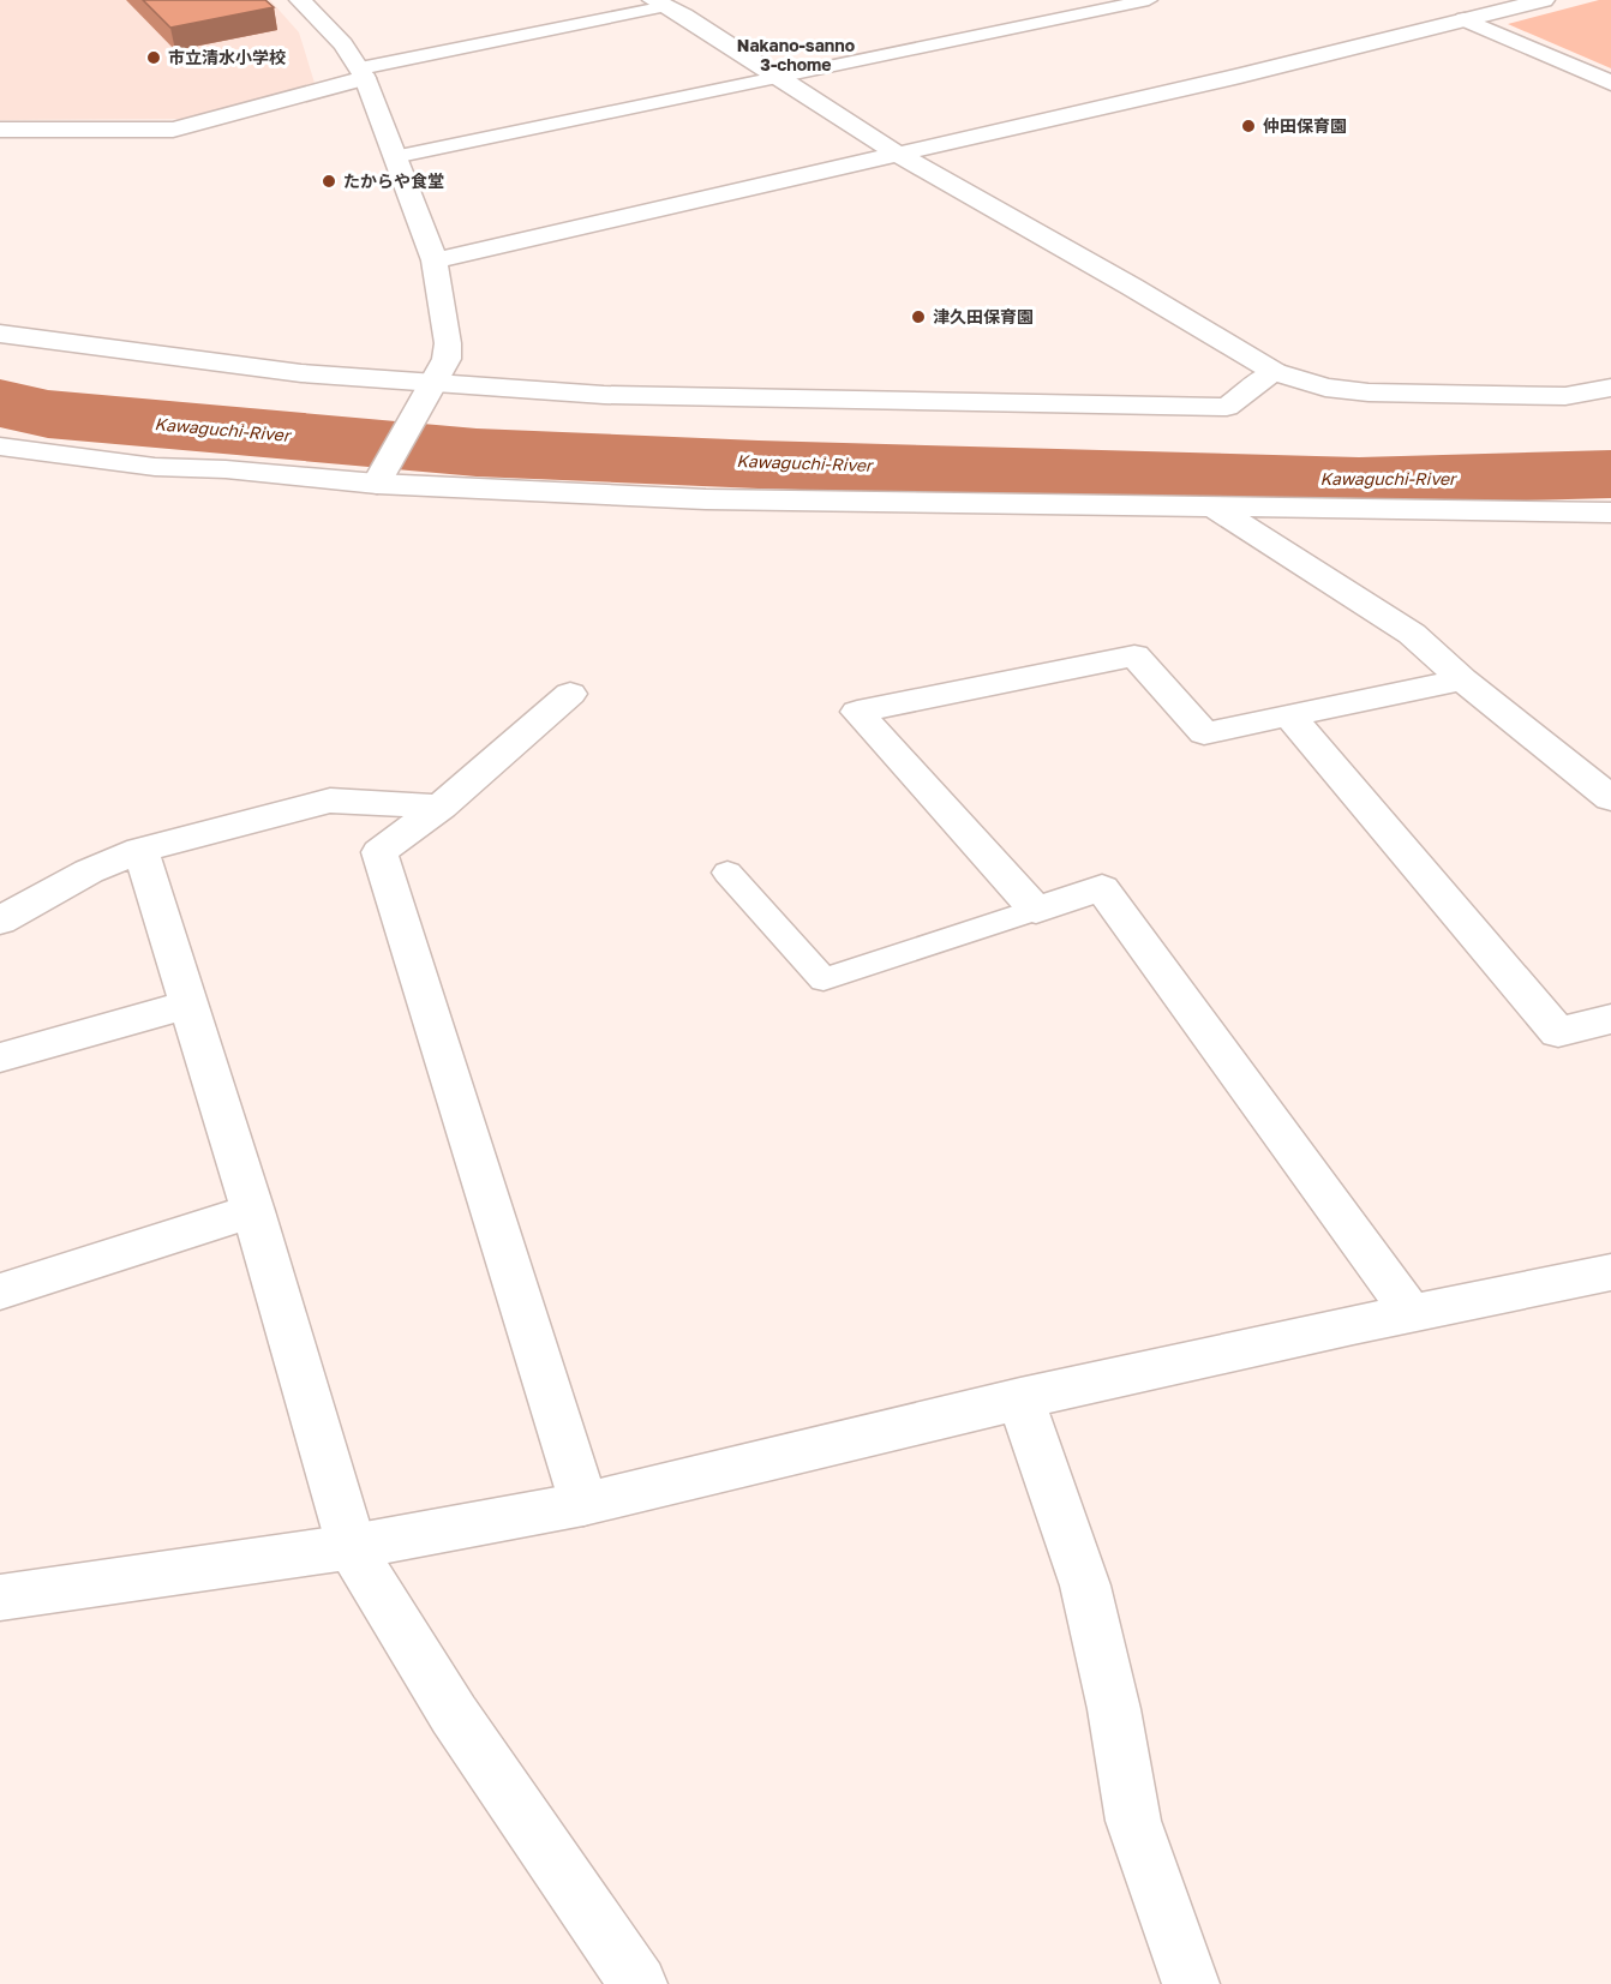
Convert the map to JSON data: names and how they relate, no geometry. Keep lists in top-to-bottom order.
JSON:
{
  "districts": ["Nakano-sanno 3-chome"],
  "water": ["Kawaguchi-River"],
  "places": [
    "市立清水小学校",
    "仲田保育園",
    "たからや食堂",
    "津久田保育園"
  ]
}
